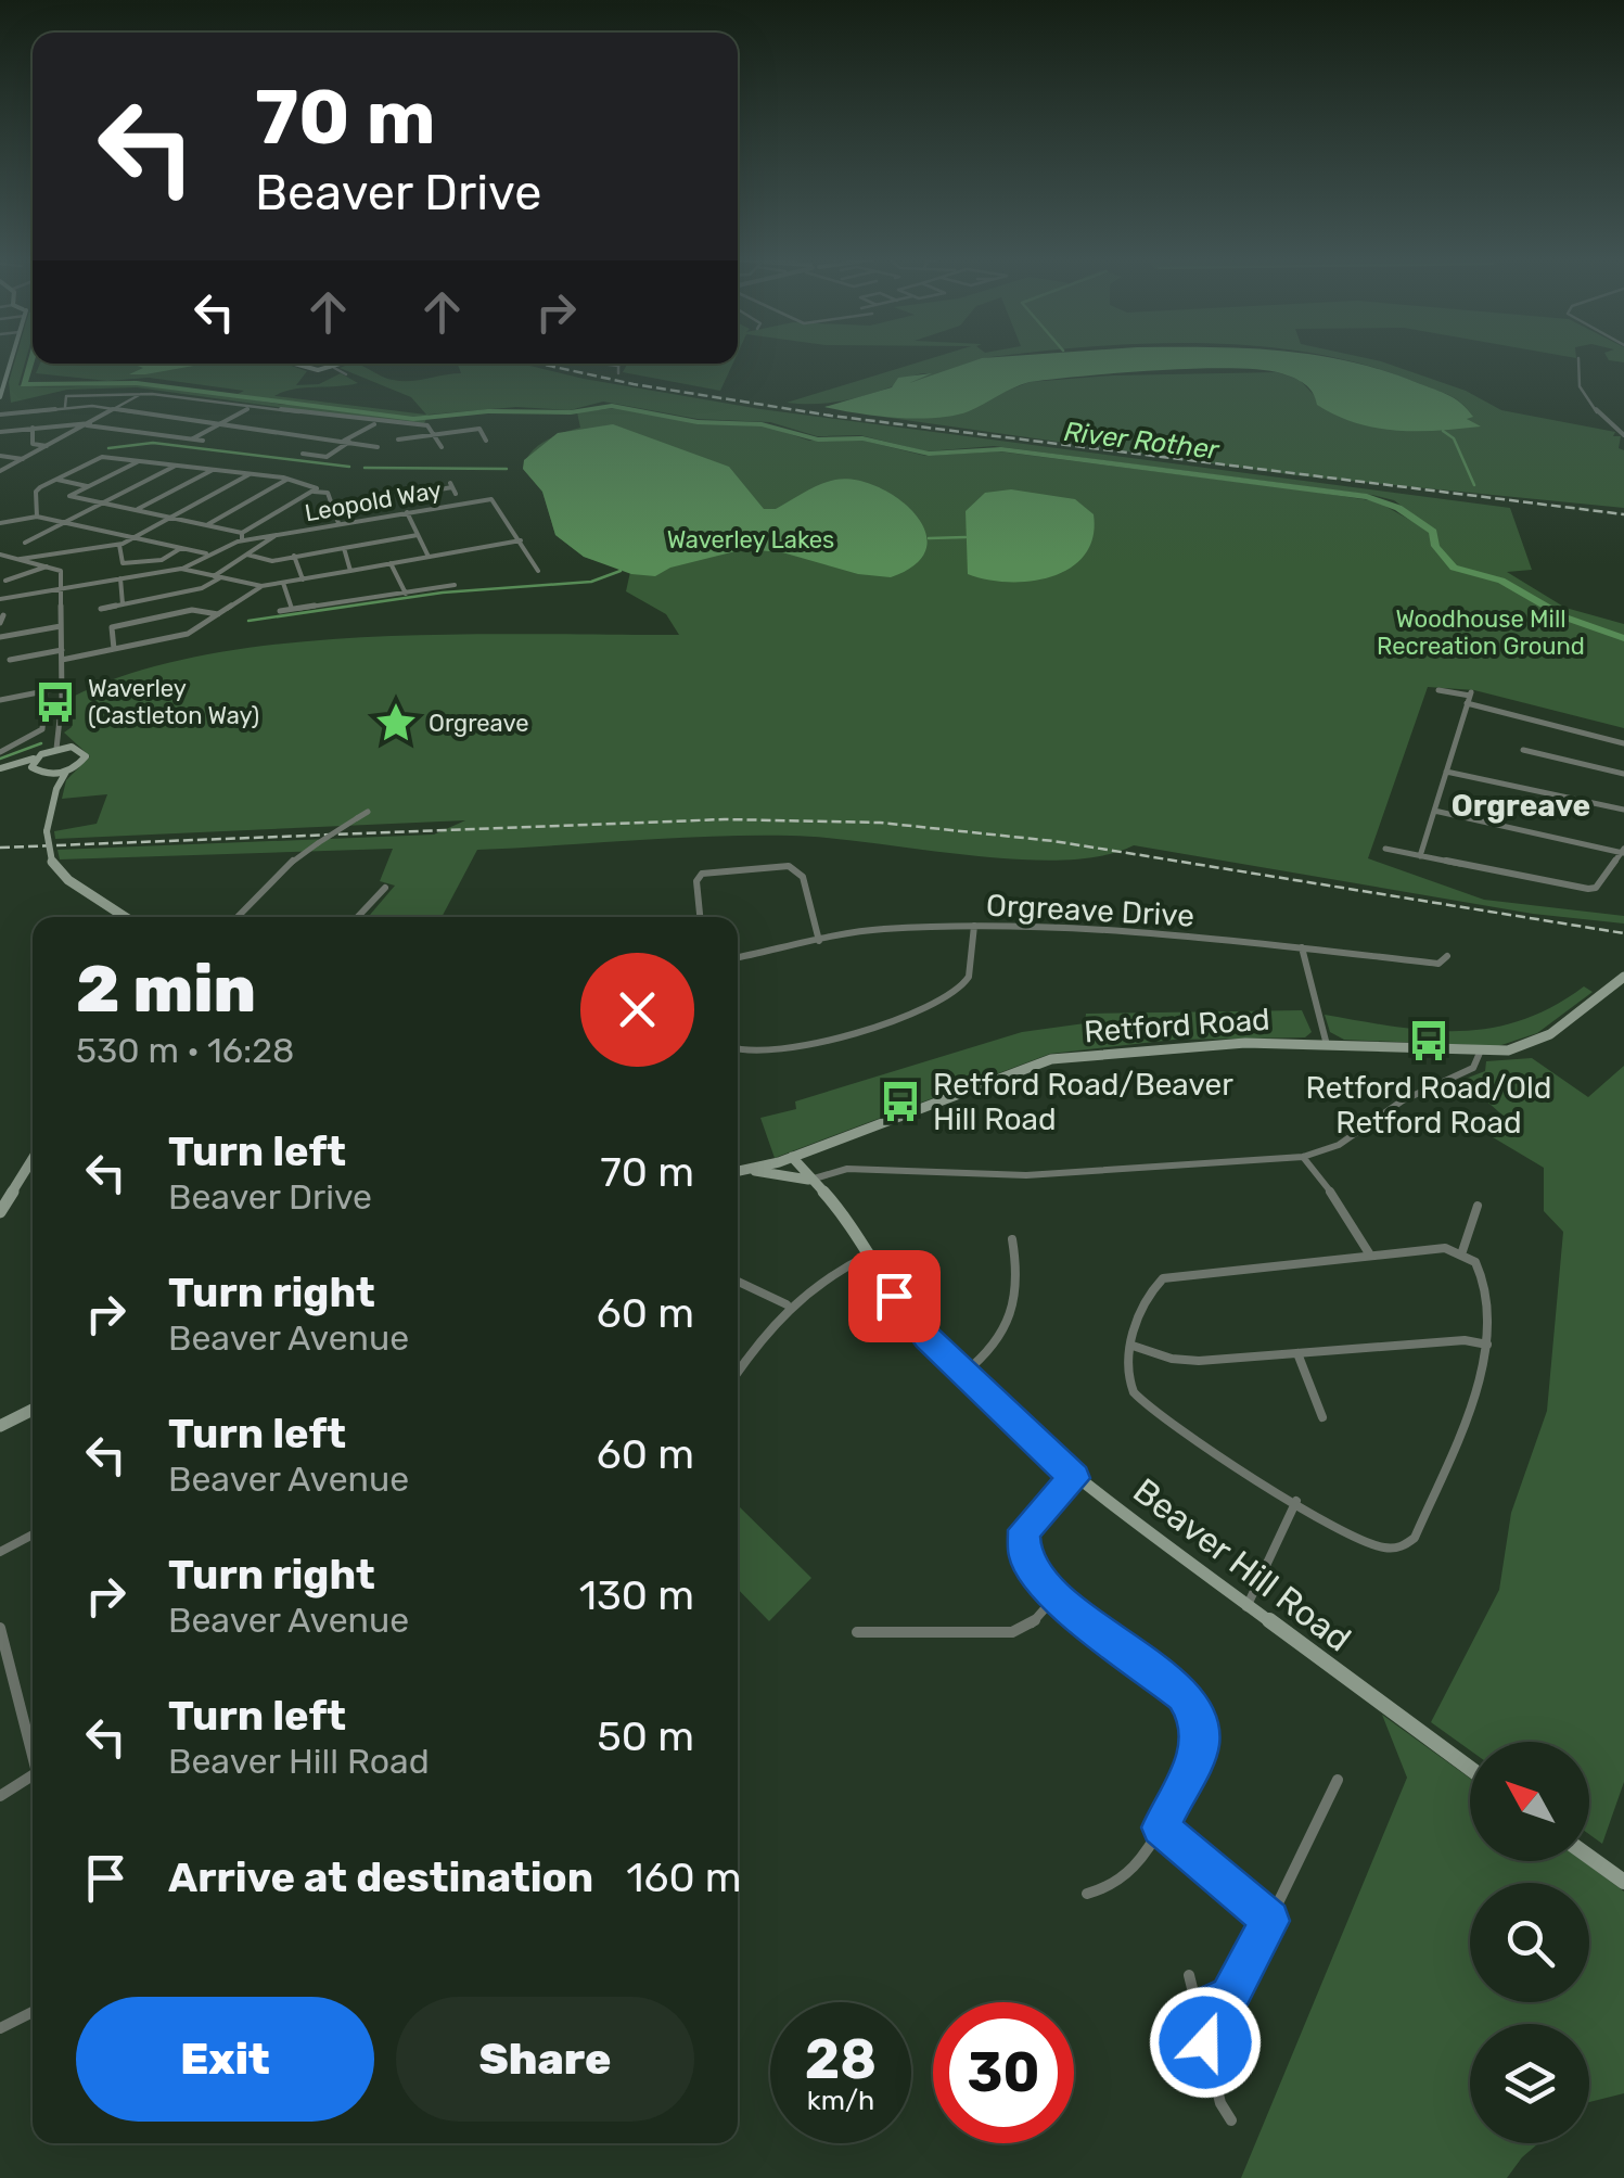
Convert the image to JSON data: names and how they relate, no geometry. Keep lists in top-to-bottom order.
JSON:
{
  "streets": {
    "main road": ["Retford Road", "Beaver Hill Road"],
    "street": ["Leopold Way", "Orgreave Drive"]
  },
  "crossings": [
    ["Retford Road", "Beaver Hill Road"]
  ],
  "districts": ["Orgreave"],
  "water": ["River Rother"],
  "parks": ["Waverley Lakes", "Woodhouse Mill Recreation Ground"],
  "places": {
    "bus stop": ["Waverley (Castleton Way)", "Retford Road/Old Retford Road", "Retford Road/Beaver Hill Road"],
    "place": ["Orgreave"]
  },
  "north": "top left",
  "page": {
    "turn": ["70 m", "Beaver Drive"],
    "heading": ["2 min", "530 m · 16:28"],
    "list": [
      {
        "name": "Turn left",
        "note": "Beaver Drive",
        "value": "70 m"
      },
      {
        "name": "Turn right",
        "note": "Beaver Avenue",
        "value": "60 m"
      },
      {
        "name": "Turn left",
        "note": "Beaver Avenue",
        "value": "60 m"
      },
      {
        "name": "Turn right",
        "note": "Beaver Avenue",
        "value": "130 m"
      },
      {
        "name": "Turn left",
        "note": "Beaver Hill Road",
        "value": "50 m"
      },
      {
        "name": "Arrive at destination",
        "value": "160 m"
      }
    ],
    "buttons": ["Exit", "Share"],
    "speed": "28 km/h",
    "limit": "30"
  }
}
